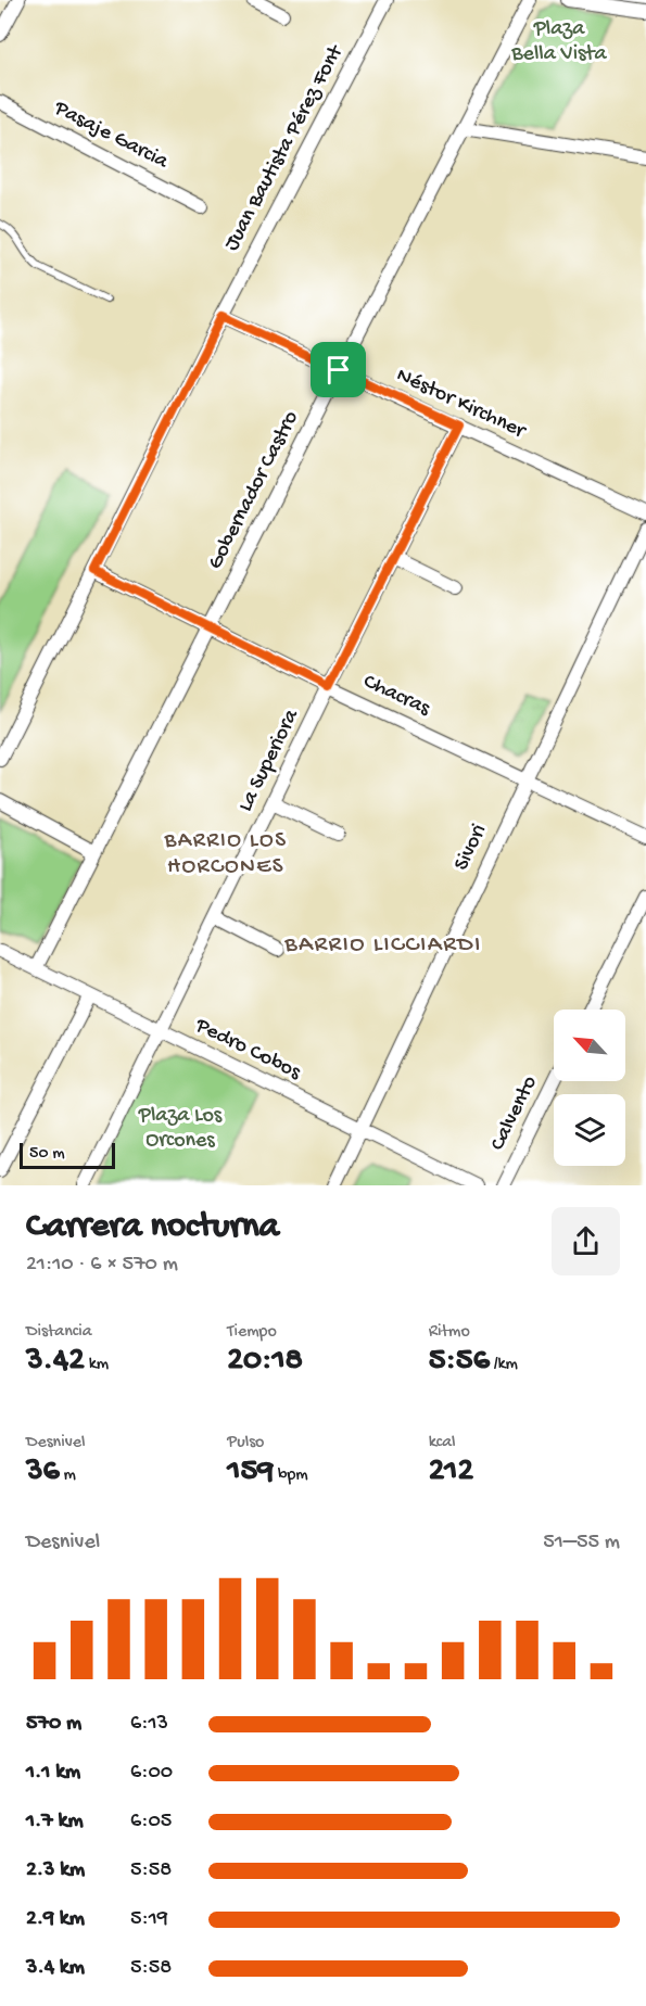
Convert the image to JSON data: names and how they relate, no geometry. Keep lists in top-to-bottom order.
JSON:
{
  "streets": {
    "street": [
      "Pasaje Garcia",
      "Juan Bautista Pérez Font",
      "Néstor Kirchner",
      "Gobernador Castro",
      "Chacras",
      "La Superiora",
      "Sivori",
      "Pedro Cobos",
      "Calvento"
    ]
  },
  "crossings": [
    ["Juan Bautista Pérez Font", "Néstor Kirchner"],
    ["Juan Bautista Pérez Font", "Chacras"],
    ["Néstor Kirchner", "Gobernador Castro"],
    ["Néstor Kirchner", "La Superiora"],
    ["Gobernador Castro", "Chacras"],
    ["Gobernador Castro", "Pedro Cobos"],
    ["Chacras", "La Superiora"],
    ["Chacras", "Sivori"],
    ["La Superiora", "Pedro Cobos"],
    ["Sivori", "Pedro Cobos"]
  ],
  "districts": ["BARRIO LOS HORCONES", "BARRIO LICCIARDI"],
  "parks": ["Plaza Bella Vista", "Plaza Los Orcones"],
  "scale_bar": "50 m",
  "north": "top left",
  "page": {
    "scale": "50 m",
    "heading": ["Carrera nocturna", "21:10 · 6 × 570 m"],
    "stats": [
      ["Distancia", "3.42 km"],
      ["Tiempo", "20:18"],
      ["Ritmo", "5:56 /km"],
      ["Desnivel", "36 m"],
      ["Pulso", "159 bpm"],
      ["kcal", "212"]
    ],
    "chart": ["Desnivel", "51–55 m"],
    "list": [
      {
        "name": "570 m",
        "note": "6:13"
      },
      {
        "name": "1.1 km",
        "note": "6:00"
      },
      {
        "name": "1.7 km",
        "note": "6:05"
      },
      {
        "name": "2.3 km",
        "note": "5:58"
      },
      {
        "name": "2.9 km",
        "note": "5:19"
      },
      {
        "name": "3.4 km",
        "note": "5:58"
      }
    ]
  }
}
